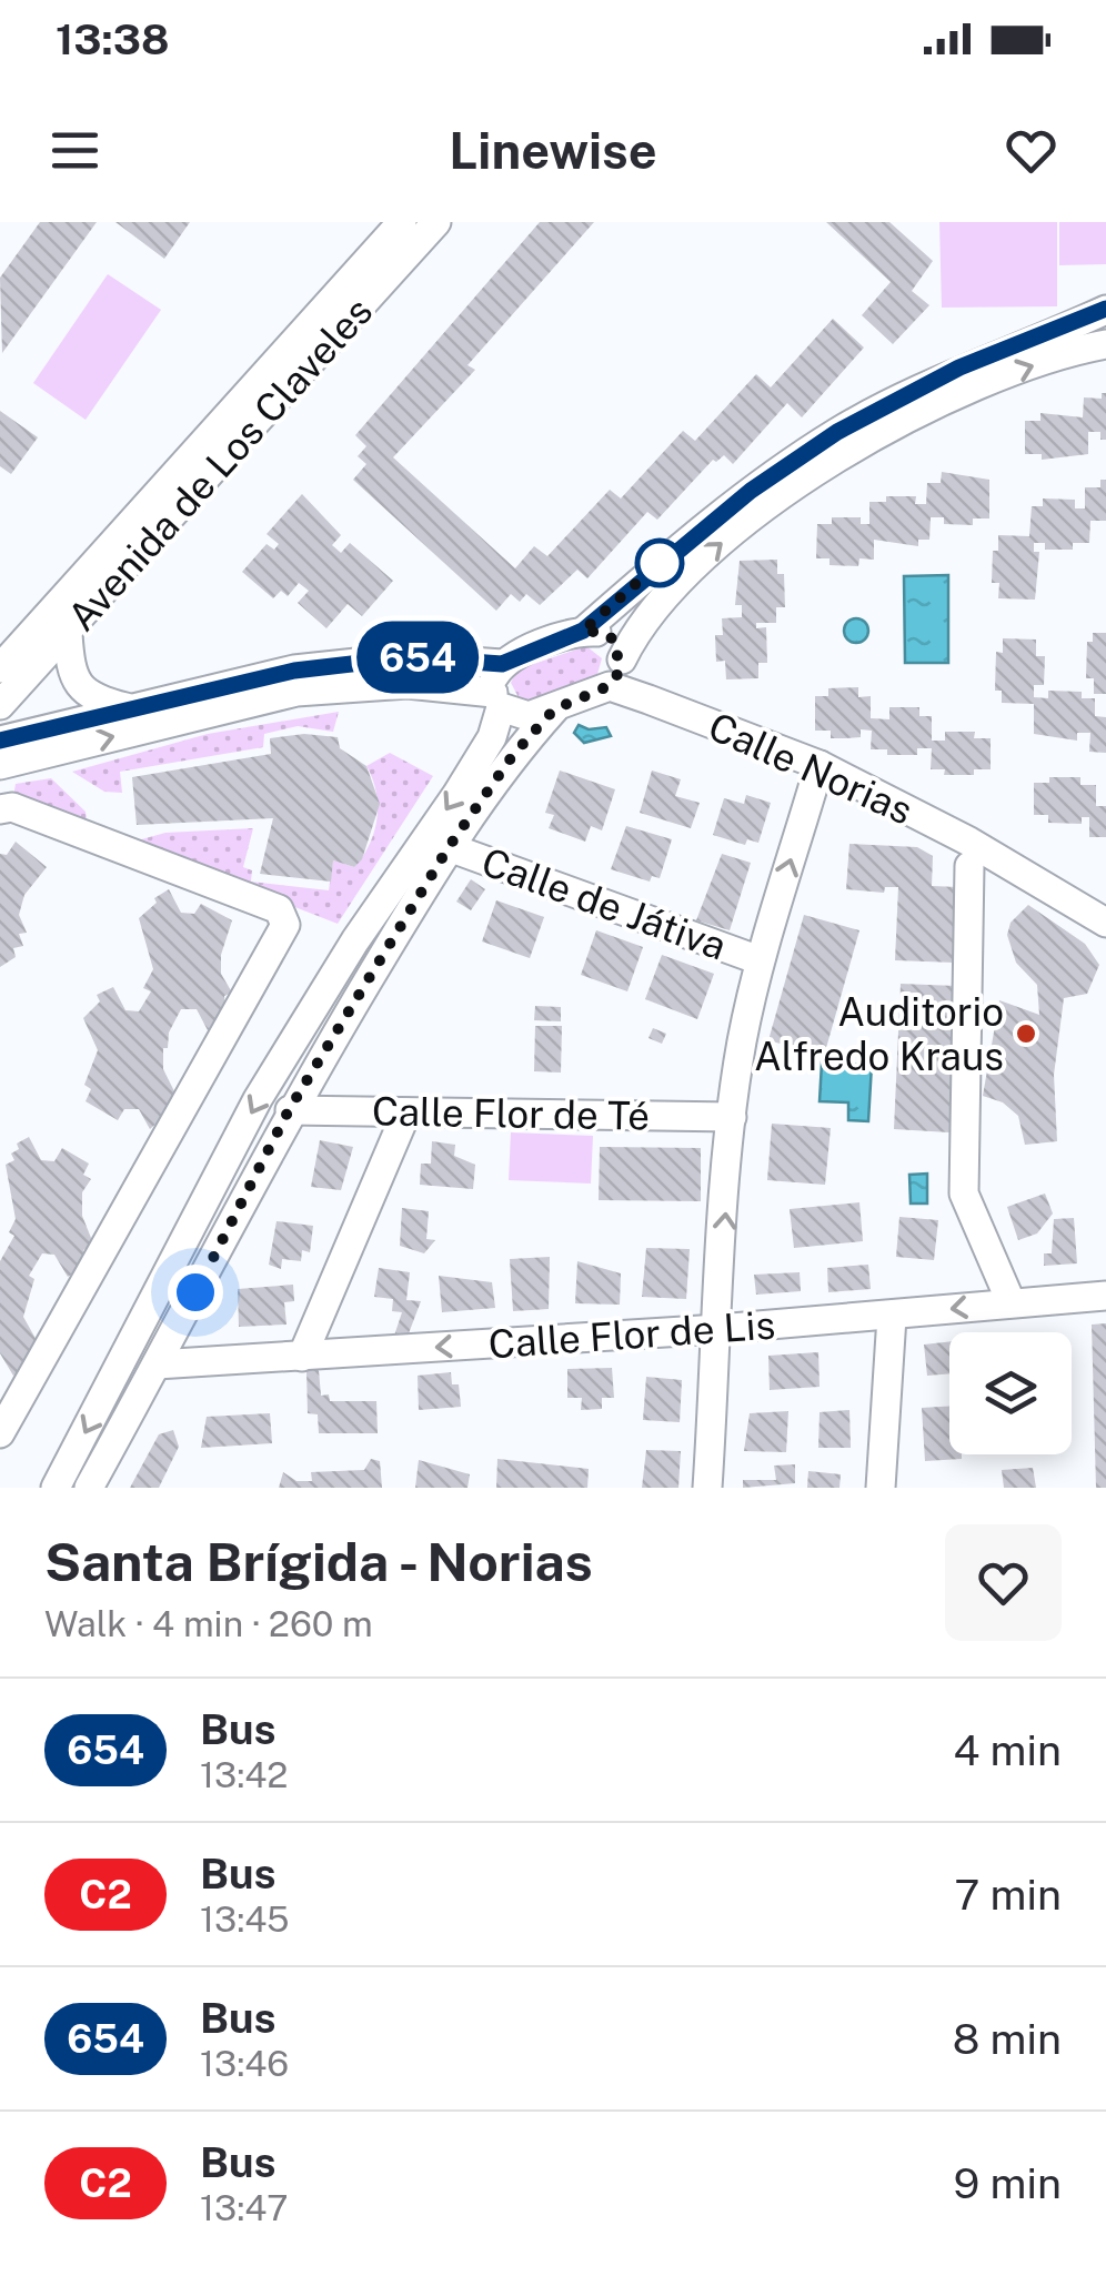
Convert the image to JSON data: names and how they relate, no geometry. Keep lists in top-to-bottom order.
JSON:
{
  "streets": {
    "street": [
      "Avenida de Los Claveles",
      "Calle Norias",
      "Calle de Játiva",
      "Calle Flor de Té",
      "Calle Flor de Lis"
    ]
  },
  "one_way": ["Calle Flor de Lis"],
  "places": ["Auditorio Alfredo Kraus"],
  "lines": ["bus line 654"],
  "page": {
    "status": "13:38",
    "header": "Linewise",
    "on_map": "654",
    "heading": ["Santa Brígida - Norias", "Walk · 4 min · 260 m"],
    "list": [
      {
        "mark": "654",
        "name": "Bus",
        "note": "13:42",
        "value": "4 min"
      },
      {
        "mark": "C2",
        "name": "Bus",
        "note": "13:45",
        "value": "7 min"
      },
      {
        "mark": "654",
        "name": "Bus",
        "note": "13:46",
        "value": "8 min"
      },
      {
        "mark": "C2",
        "name": "Bus",
        "note": "13:47",
        "value": "9 min"
      }
    ]
  }
}
